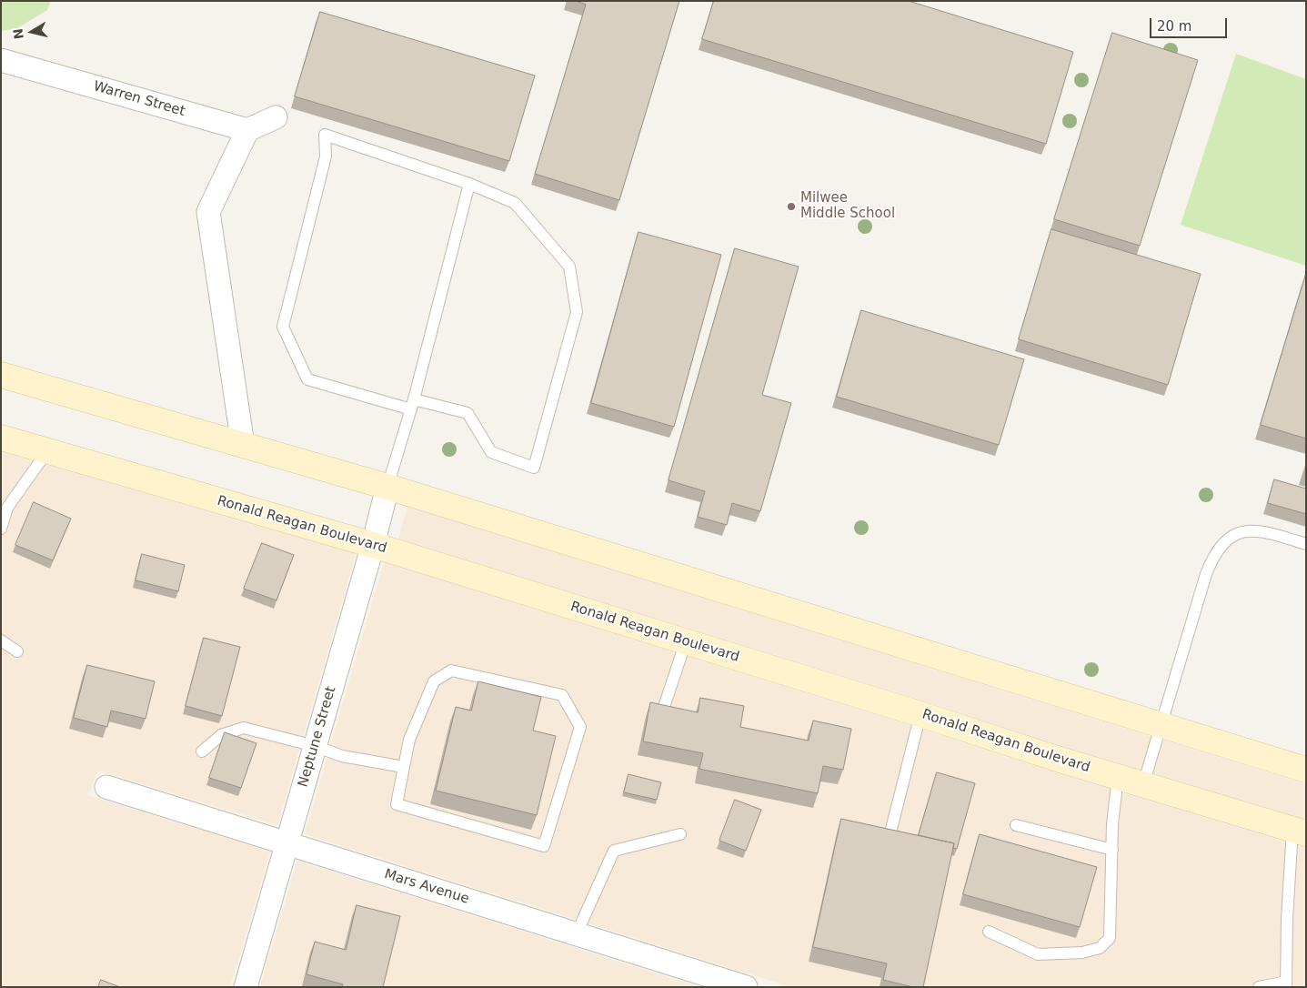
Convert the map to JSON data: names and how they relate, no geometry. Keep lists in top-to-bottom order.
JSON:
{
  "streets": {
    "main road": ["Ronald Reagan Boulevard"],
    "street": ["Warren Street", "Neptune Street", "Mars Avenue"]
  },
  "crossings": [
    ["Ronald Reagan Boulevard", "Neptune Street"],
    ["Neptune Street", "Mars Avenue"]
  ],
  "places": ["Milwee Middle School"],
  "scale_bar": "20 m",
  "north": "left"
}
